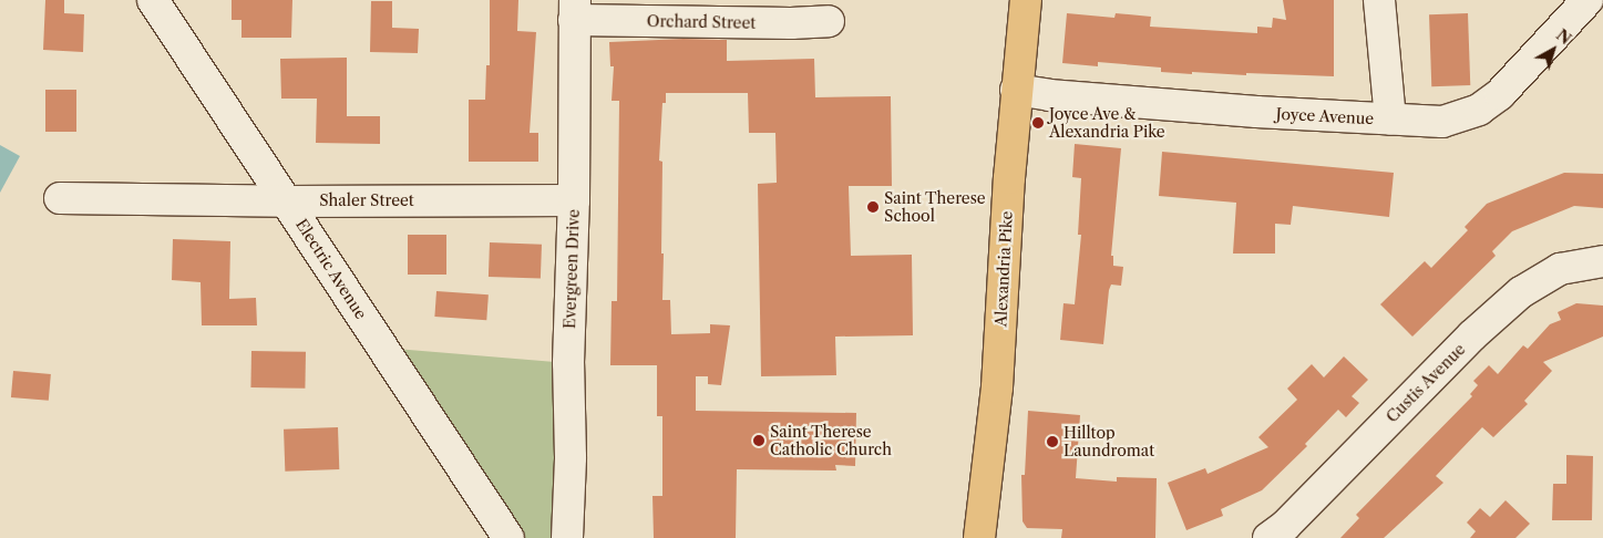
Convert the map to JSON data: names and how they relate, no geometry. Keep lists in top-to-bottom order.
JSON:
{
  "streets": {
    "main road": ["Alexandria Pike"],
    "street": [
      "Orchard Street",
      "Joyce Avenue",
      "Shaler Street",
      "Electric Avenue",
      "Evergreen Drive",
      "Custis Avenue"
    ]
  },
  "crossings": [
    ["Orchard Street", "Evergreen Drive"],
    ["Joyce Avenue", "Alexandria Pike"],
    ["Shaler Street", "Electric Avenue"],
    ["Shaler Street", "Evergreen Drive"]
  ],
  "places": [
    "Joyce Ave & Alexandria Pike",
    "Saint Therese School",
    "Saint Therese Catholic Church",
    "Hilltop Laundromat"
  ],
  "north": "top right"
}
